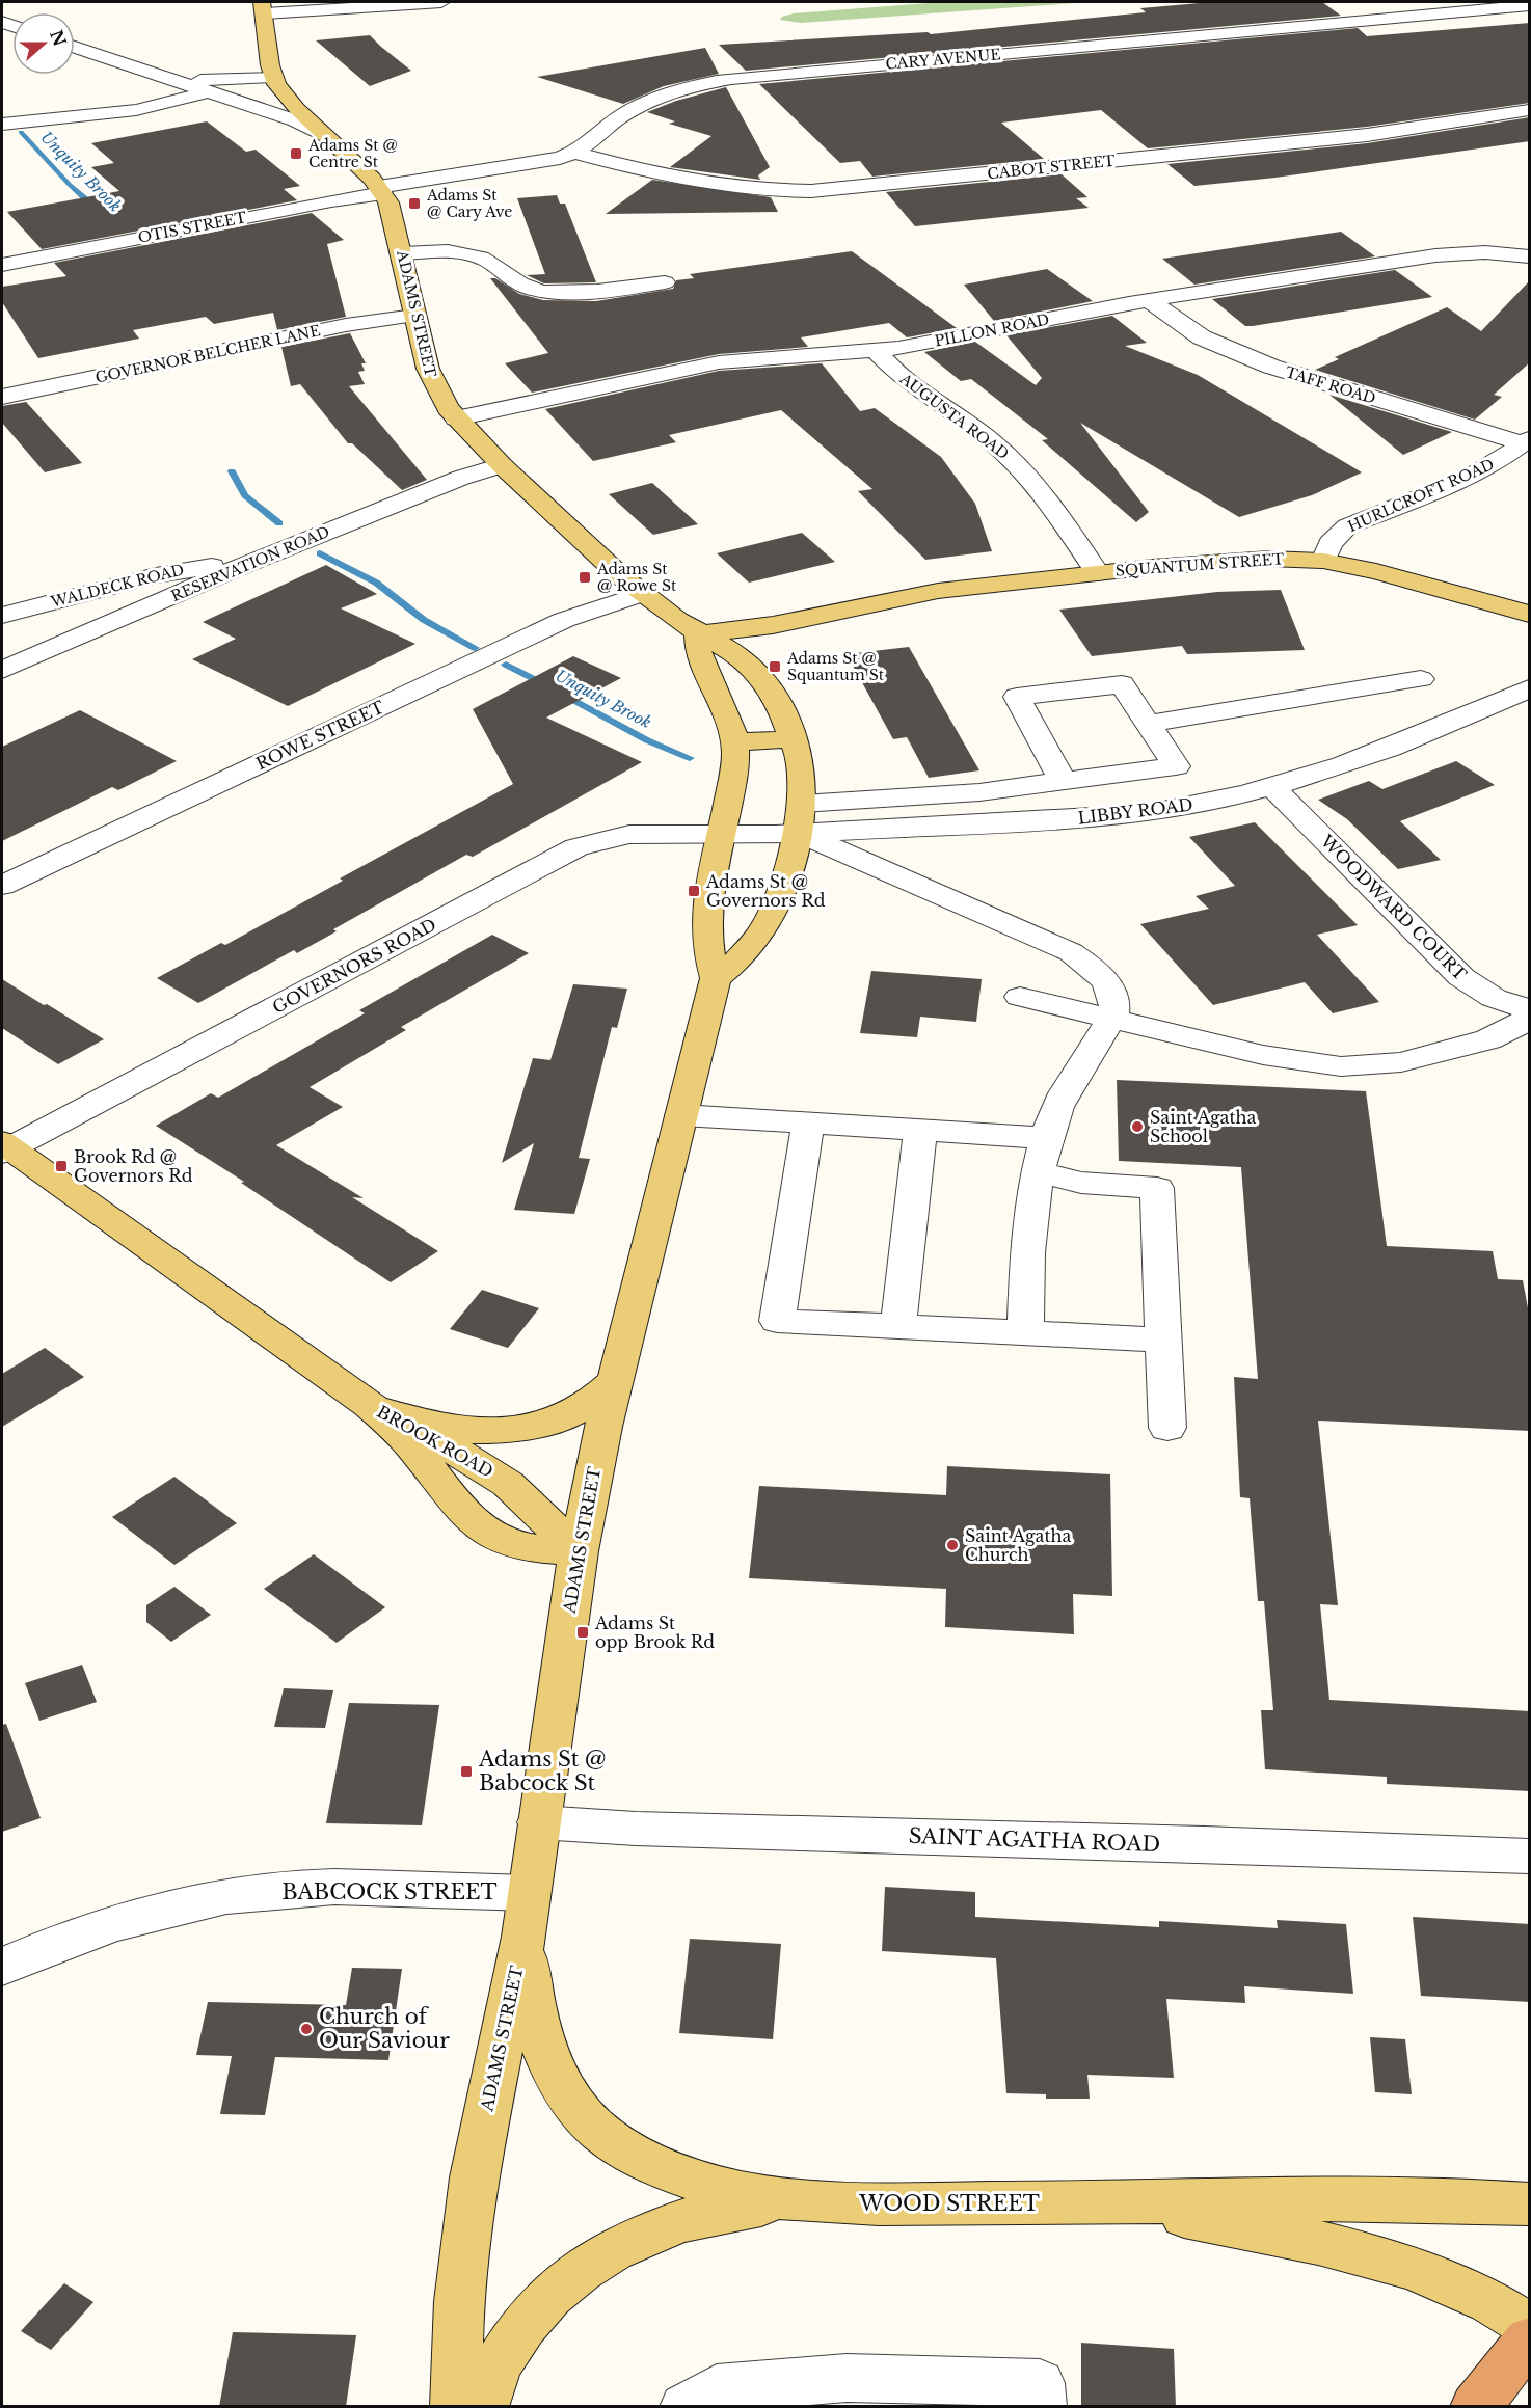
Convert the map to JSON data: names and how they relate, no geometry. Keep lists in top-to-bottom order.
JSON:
{
  "streets": {
    "main road": [
      "ADAMS STREET",
      "SQUANTUM STREET",
      "BROOK ROAD",
      "WOOD STREET"
    ],
    "street": [
      "CARY AVENUE",
      "CABOT STREET",
      "OTIS STREET",
      "PILLON ROAD",
      "GOVERNOR BELCHER LANE",
      "TAFF ROAD",
      "AUGUSTA ROAD",
      "HURLCROFT ROAD",
      "RESERVATION ROAD",
      "WALDECK ROAD",
      "ROWE STREET",
      "LIBBY ROAD",
      "WOODWARD COURT",
      "GOVERNORS ROAD",
      "SAINT AGATHA ROAD",
      "BABCOCK STREET"
    ]
  },
  "crossings": [
    ["CARY AVENUE", "CABOT STREET"],
    ["CARY AVENUE", "OTIS STREET"],
    ["CARY AVENUE", "ADAMS STREET"],
    ["OTIS STREET", "ADAMS STREET"],
    ["ADAMS STREET", "PILLON ROAD"],
    ["ADAMS STREET", "GOVERNOR BELCHER LANE"],
    ["ADAMS STREET", "RESERVATION ROAD"],
    ["ADAMS STREET", "SQUANTUM STREET"],
    ["ADAMS STREET", "ROWE STREET"],
    ["ADAMS STREET", "LIBBY ROAD"],
    ["ADAMS STREET", "BROOK ROAD"],
    ["ADAMS STREET", "SAINT AGATHA ROAD"],
    ["ADAMS STREET", "BABCOCK STREET"],
    ["ADAMS STREET", "WOOD STREET"],
    ["PILLON ROAD", "TAFF ROAD"],
    ["PILLON ROAD", "AUGUSTA ROAD"],
    ["TAFF ROAD", "HURLCROFT ROAD"],
    ["AUGUSTA ROAD", "SQUANTUM STREET"],
    ["HURLCROFT ROAD", "SQUANTUM STREET"],
    ["RESERVATION ROAD", "WALDECK ROAD"],
    ["LIBBY ROAD", "WOODWARD COURT"],
    ["LIBBY ROAD", "GOVERNORS ROAD"],
    ["GOVERNORS ROAD", "BROOK ROAD"],
    ["BABCOCK STREET", "WOOD STREET"]
  ],
  "water": ["Unquity Brook"],
  "places": {
    "transit": [
      "Adams St @ Centre St",
      "Adams St @ Cary Ave",
      "Adams St @ Rowe St",
      "Adams St @ Squantum St",
      "Adams St @ Governors Rd",
      "Brook Rd @ Governors Rd",
      "Adams St opp Brook Rd",
      "Adams St @ Babcock St"
    ],
    "other": ["Saint Agatha School", "Saint Agatha Church", "Church of Our Saviour"]
  },
  "north": "right"
}
